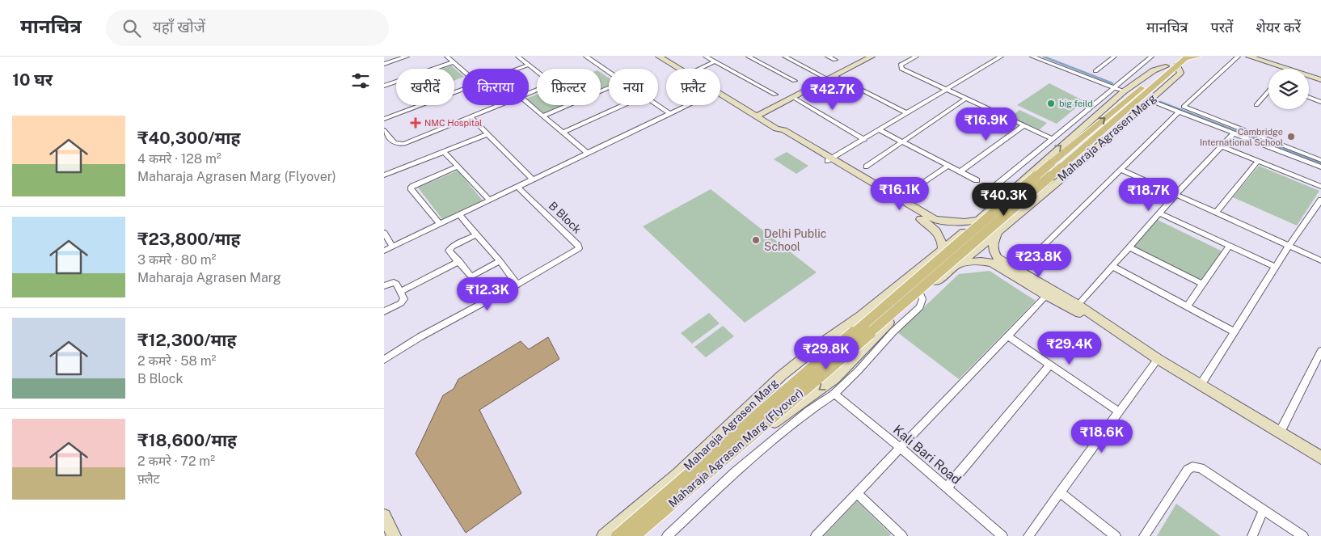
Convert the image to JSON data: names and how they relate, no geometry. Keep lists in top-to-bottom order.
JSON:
{
  "streets": {
    "main road": ["Maharaja Agrasen Marg", "Maharaja Agrasen Marg (Flyover)"],
    "street": ["B Block", "Kali Bari Road"]
  },
  "crossings": [
    ["Maharaja Agrasen Marg", "Maharaja Agrasen Marg (Flyover)"]
  ],
  "places": {
    "other": ["big feild", "Cambridge International School", "Delhi Public School"],
    "health": ["NMC Hospital"]
  },
  "page": {
    "header": "मानचित्र",
    "search": "यहाँ खोजें",
    "nav": ["मानचित्र", "परतें", "शेयर करें"],
    "heading": "10 घर",
    "chip": [
      "खरीदें",
      "किराया",
      "फ़िल्टर",
      "नया",
      "फ़्लैट"
    ],
    "price": [
      "₹42.7K",
      "₹16.9K",
      "₹16.1K",
      "₹18.7K",
      "₹40.3K",
      "₹23.8K",
      "₹12.3K",
      "₹29.4K",
      "₹29.8K",
      "₹18.6K"
    ],
    "list": [
      {
        "name": "₹40,300/माह",
        "note": "4 कमरे · 128 m² · Maharaja Agrasen Marg (Flyover)"
      },
      {
        "name": "₹23,800/माह",
        "note": "3 कमरे · 80 m² · Maharaja Agrasen Marg"
      },
      {
        "name": "₹12,300/माह",
        "note": "2 कमरे · 58 m² · B Block"
      },
      {
        "name": "₹18,600/माह",
        "note": "2 कमरे · 72 m² · फ़्लैट"
      }
    ]
  }
}
